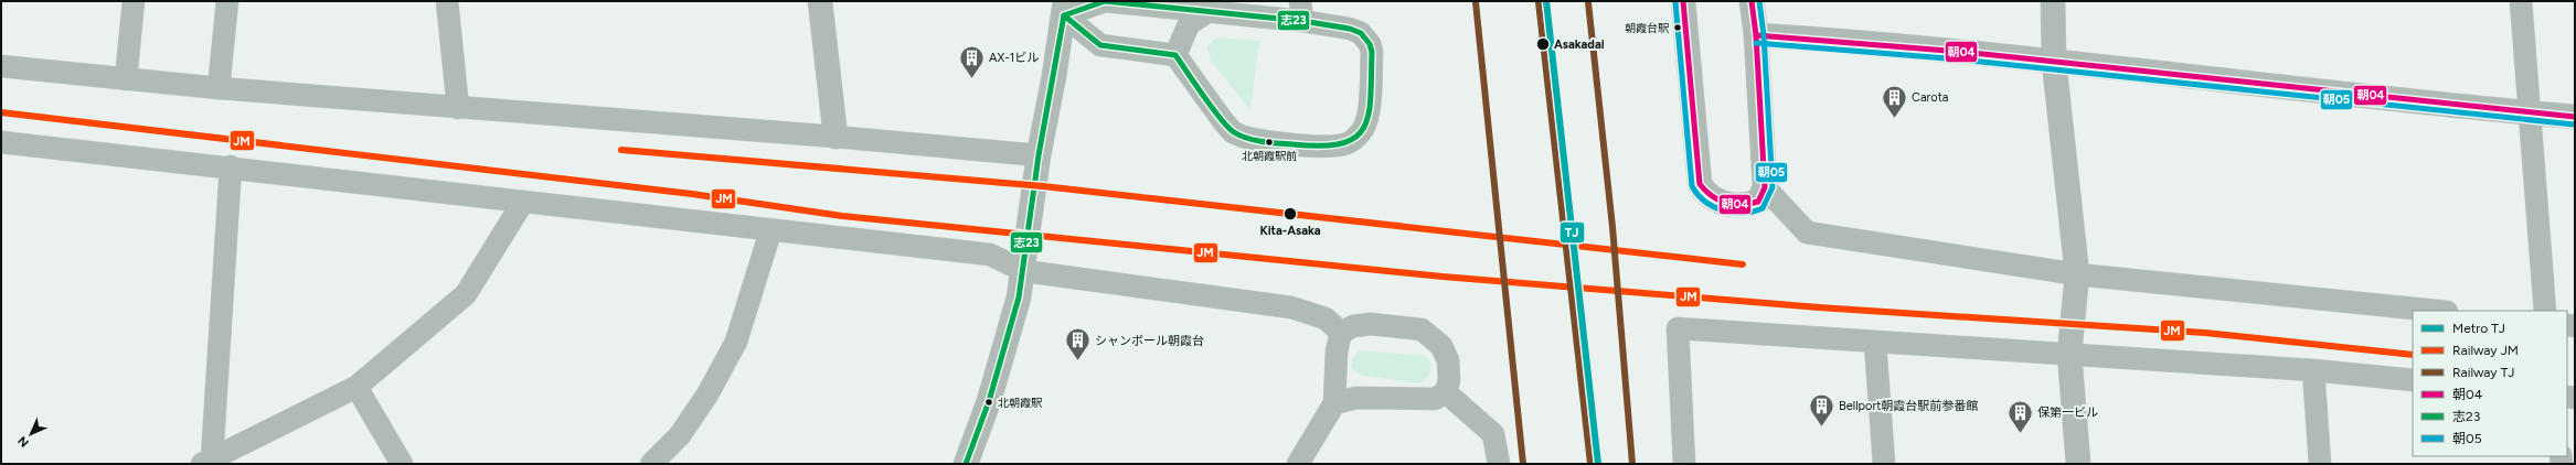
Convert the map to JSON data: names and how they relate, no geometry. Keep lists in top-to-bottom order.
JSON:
{
  "places": {
    "other": [
      "朝霞台駅",
      "Asakadai",
      "北朝霞駅前",
      "Kita-Asaka",
      "北朝霞駅"
    ],
    "building": [
      "AX-1ビル",
      "Carota",
      "シャンボール朝霞台",
      "Bellport朝霞台駅前参番館",
      "保第一ビル"
    ]
  },
  "lines": [
    "metro line TJ",
    "transit line 朝04",
    "transit line 志23",
    "transit line 朝05",
    "rail line TJ",
    "rail line JM"
  ],
  "legend": [
    "Metro TJ",
    "Railway JM",
    "Railway TJ",
    "朝04",
    "志23",
    "朝05"
  ],
  "north": "bottom left"
}
